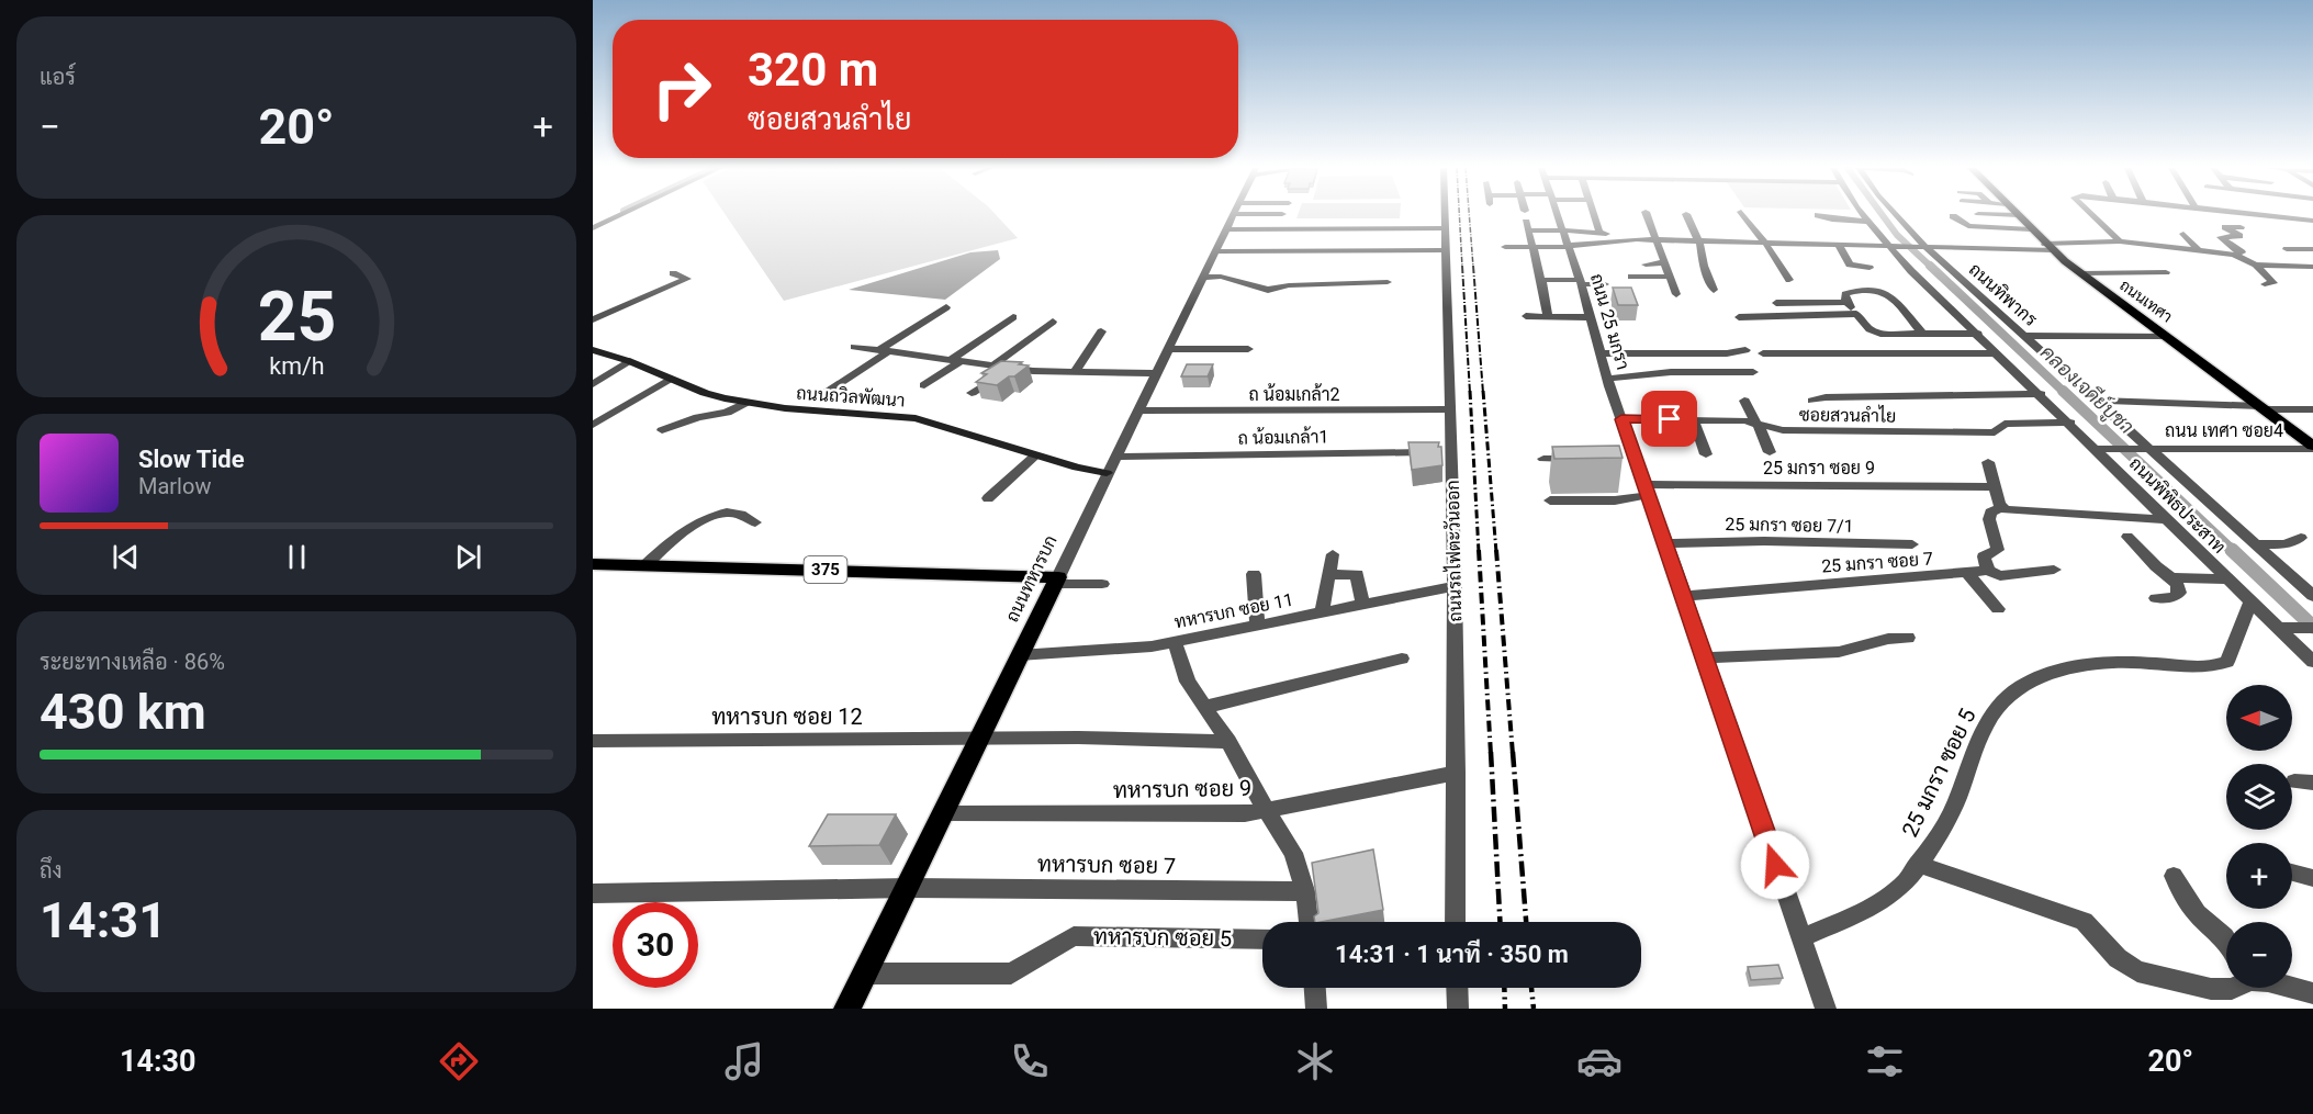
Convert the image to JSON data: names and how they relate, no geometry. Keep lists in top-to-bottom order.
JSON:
{
  "streets": {
    "main road": ["ถนนเทศา", "375", "ถนนทหารบก"],
    "street": [
      "ถนนทิพากร",
      "ถนน 25 มกรา",
      "ถ น้อมเกล้า2",
      "ถนนถวิลพัฒนา",
      "ซอยสวนลำไย",
      "ถนน เทศา ซอย4",
      "ถ น้อมเกล้า1",
      "25 มกรา ซอย 9",
      "ถนนพิพิธประสาท",
      "25 มกรา ซอย 7/1",
      "ถนนรถไฟตะวันออก",
      "25 มกรา ซอย 7",
      "ทหารบก ซอย 11",
      "ทหารบก ซอย 12",
      "25 มกรา ซอย 5",
      "ทหารบก ซอย 9",
      "ทหารบก ซอย 7",
      "ทหารบก ซอย 5"
    ]
  },
  "crossings": [
    ["ถนนทิพากร", "ถนน เทศา ซอย4"],
    ["ถนนเทศา", "ถนน เทศา ซอย4"],
    ["ถนน 25 มกรา", "ซอยสวนลำไย"],
    ["ถนน 25 มกรา", "25 มกรา ซอย 9"],
    ["ถนน 25 มกรา", "25 มกรา ซอย 7/1"],
    ["ถนน 25 มกรา", "25 มกรา ซอย 7"],
    ["ถนน 25 มกรา", "25 มกรา ซอย 5"],
    ["ถ น้อมเกล้า2", "ถนนรถไฟตะวันออก"],
    ["ถ น้อมเกล้า2", "ถนนทหารบก"],
    ["ถนนถวิลพัฒนา", "ถนนทหารบก"],
    ["ซอยสวนลำไย", "ถนนพิพิธประสาท"],
    ["ถนน เทศา ซอย4", "ถนนพิพิธประสาท"],
    ["ถ น้อมเกล้า1", "ถนนรถไฟตะวันออก"],
    ["ถ น้อมเกล้า1", "ถนนทหารบก"],
    ["ถนนพิพิธประสาท", "25 มกรา ซอย 5"],
    ["ถนนรถไฟตะวันออก", "ทหารบก ซอย 11"],
    ["ถนนรถไฟตะวันออก", "ทหารบก ซอย 9"],
    ["375", "ถนนทหารบก"],
    ["ถนนทหารบก", "ทหารบก ซอย 11"],
    ["ถนนทหารบก", "ทหารบก ซอย 12"],
    ["ถนนทหารบก", "ทหารบก ซอย 9"],
    ["ถนนทหารบก", "ทหารบก ซอย 7"],
    ["ถนนทหารบก", "ทหารบก ซอย 5"]
  ],
  "water": ["คลองเจดีย์บูชา"],
  "north": "left",
  "page": {
    "tile": [
      "แอร์",
      ["ระยะทางเหลือ · 86%", "430 km"],
      ["ถึง", "14:31"]
    ],
    "turn": ["320 m", "ซอยสวนลำไย"],
    "heat": ["−", "20°", "+"],
    "song": ["Slow Tide", "Marlow"],
    "map_buttons": ["+", "−"],
    "limit": "30",
    "trip": "14:31 · 1 นาที · 350 m",
    "tabs": ["14:30", "20°"],
    "gauge": ["25", "km/h"]
  }
}
